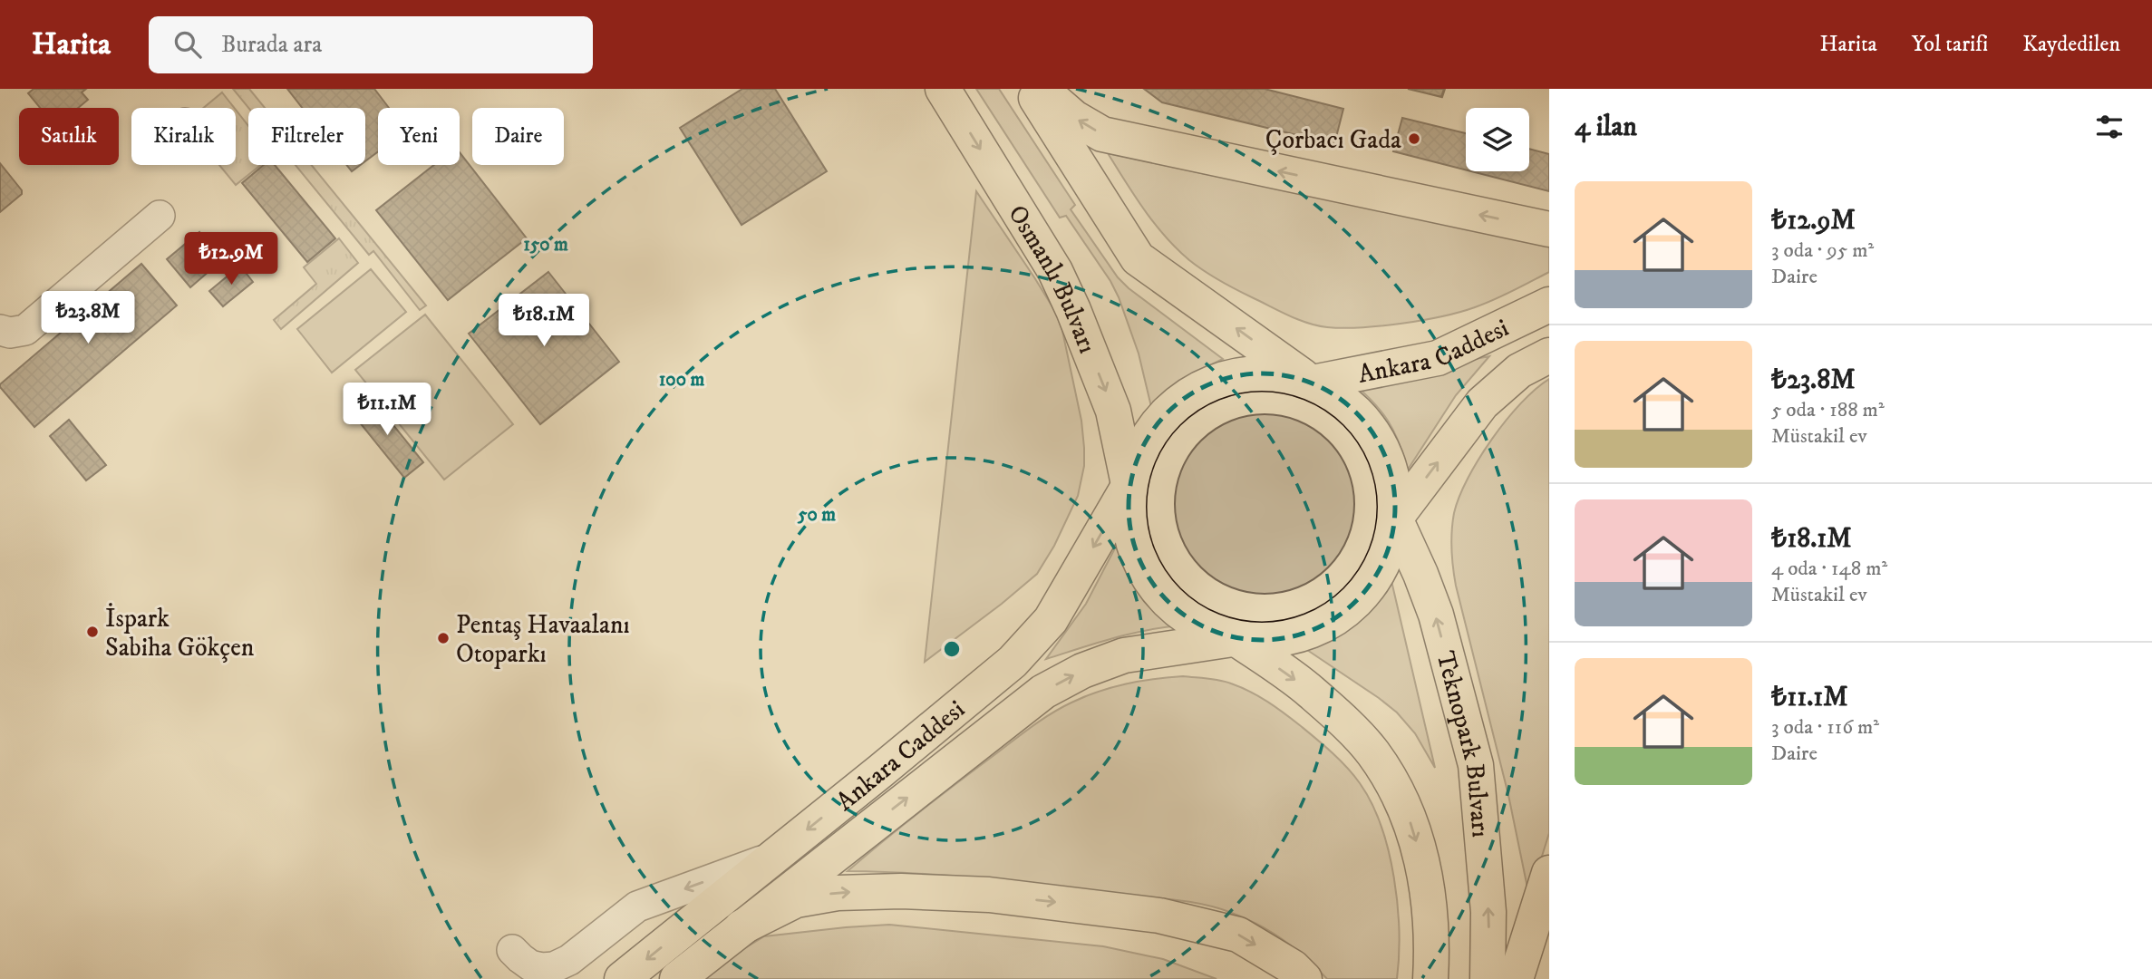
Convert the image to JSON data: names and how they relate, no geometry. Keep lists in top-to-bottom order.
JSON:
{
  "streets": {
    "main road": ["Osmanlı Bulvarı", "Ankara Caddesi", "Teknopark Bulvarı"]
  },
  "crossings": [
    ["Osmanlı Bulvarı", "Ankara Caddesi"],
    ["Ankara Caddesi", "Teknopark Bulvarı"]
  ],
  "one_way": ["Teknopark Bulvarı"],
  "places": ["Çorbacı Gada", "İspark Sabiha Gökçen", "Pentaş Havaalanı Otoparkı"],
  "page": {
    "header": "Harita",
    "search": "Burada ara",
    "nav": ["Harita", "Yol tarifi", "Kaydedilen"],
    "heading": "4 ilan",
    "chip": [
      "Satılık",
      "Kiralık",
      "Filtreler",
      "Yeni",
      "Daire"
    ],
    "list": [
      {
        "name": "₺12.9M",
        "note": "3 oda · 95 m² · Daire"
      },
      {
        "name": "₺23.8M",
        "note": "5 oda · 188 m² · Müstakil ev"
      },
      {
        "name": "₺18.1M",
        "note": "4 oda · 148 m² · Müstakil ev"
      },
      {
        "name": "₺11.1M",
        "note": "3 oda · 116 m² · Daire"
      }
    ],
    "price": [
      "₺12.9M",
      "₺23.8M",
      "₺18.1M",
      "₺11.1M"
    ]
  },
  "rings": ["150 m", "100 m", "50 m"]
}
